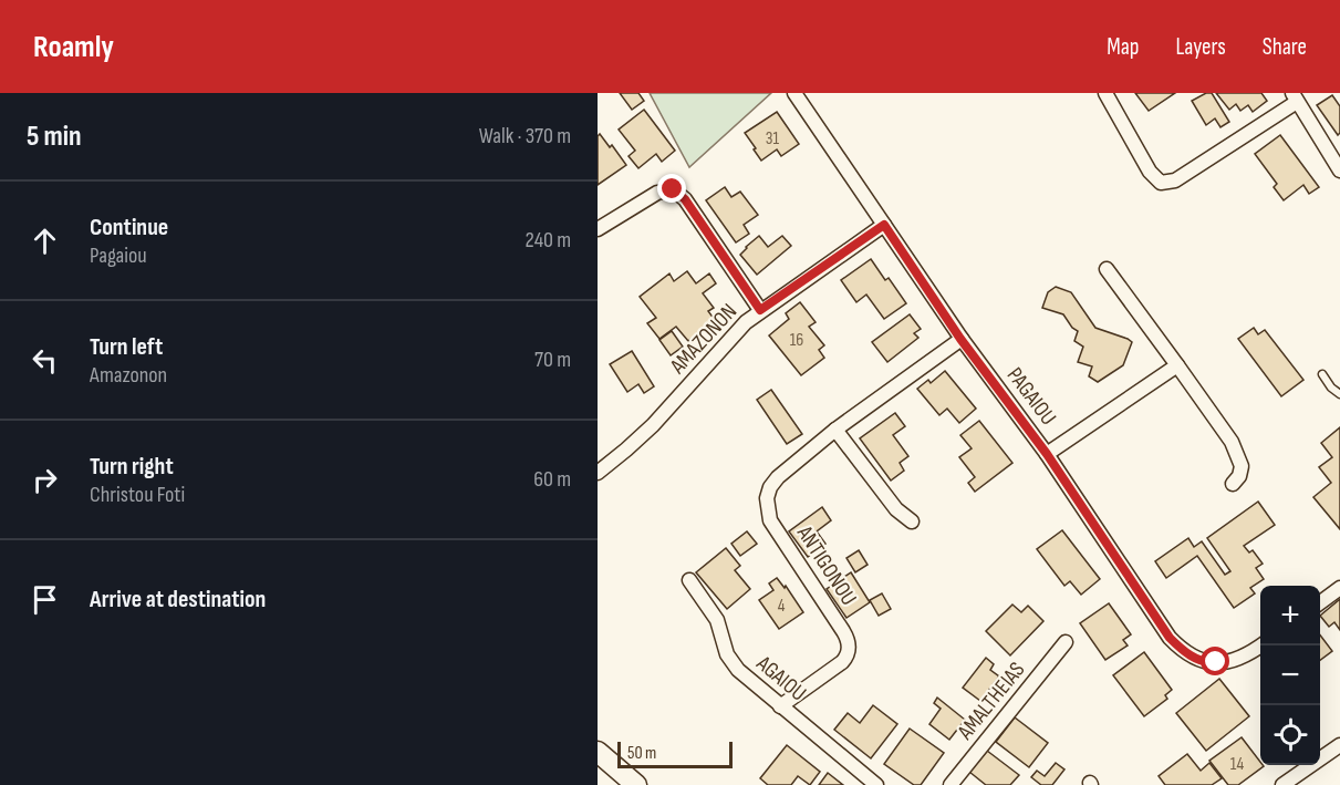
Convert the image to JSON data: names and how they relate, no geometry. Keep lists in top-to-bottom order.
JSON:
{
  "streets": {
    "street": [
      "AMAZONON",
      "PAGAIOU",
      "ANTIGONOU",
      "AGAIOU",
      "AMALTHEIAS"
    ]
  },
  "crossings": [
    ["AMAZONON", "PAGAIOU"],
    ["ANTIGONOU", "AGAIOU"]
  ],
  "house_numbers": [
    "31",
    "16",
    "4",
    "14"
  ],
  "scale_bar": "50 m",
  "page": {
    "header": "Roamly",
    "nav": ["Map", "Layers", "Share"],
    "heading": ["5 min", "Walk · 370 m"],
    "list": [
      ["Continue", "Pagaiou", "240 m"],
      ["Turn left", "Amazonon", "70 m"],
      ["Turn right", "Christou Foti", "60 m"],
      "Arrive at destination"
    ],
    "map_buttons": ["+", "−"],
    "scale": "50 m"
  }
}
